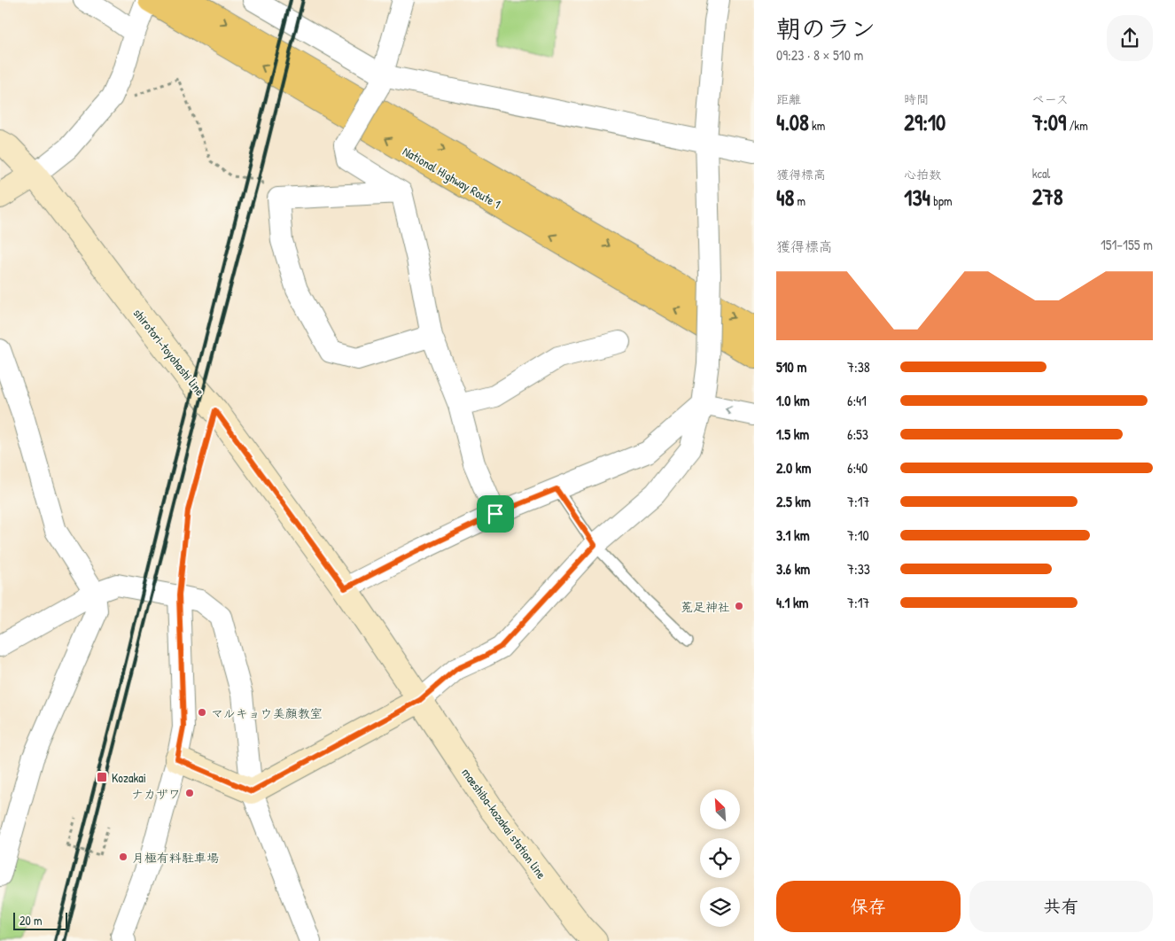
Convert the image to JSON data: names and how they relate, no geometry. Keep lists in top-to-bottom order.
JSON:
{
  "streets": {
    "highway": ["National Highway Route 1"],
    "main road": ["shirotori-toyohashi line", "maeshiba-kozakai station line"]
  },
  "crossings": [
    ["shirotori-toyohashi line", "maeshiba-kozakai station line"]
  ],
  "places": {
    "other": [
      "菟足神社",
      "マルキョウ美顔教室",
      "ナカザワ",
      "月極有料駐車場"
    ],
    "transit": ["Kozakai"]
  },
  "scale_bar": "20 m",
  "north": "top left",
  "page": {
    "heading": ["朝のラン", "09:23 · 8 × 510 m"],
    "stats": [
      ["距離", "4.08 km"],
      ["時間", "29:10"],
      ["ペース", "7:09 /km"],
      ["獲得標高", "48 m"],
      ["心拍数", "134 bpm"],
      ["kcal", "278"]
    ],
    "chart": ["獲得標高", "151–155 m"],
    "list": [
      {
        "name": "510 m",
        "note": "7:38"
      },
      {
        "name": "1.0 km",
        "note": "6:41"
      },
      {
        "name": "1.5 km",
        "note": "6:53"
      },
      {
        "name": "2.0 km",
        "note": "6:40"
      },
      {
        "name": "2.5 km",
        "note": "7:17"
      },
      {
        "name": "3.1 km",
        "note": "7:10"
      },
      {
        "name": "3.6 km",
        "note": "7:33"
      },
      {
        "name": "4.1 km",
        "note": "7:17"
      }
    ],
    "buttons": ["保存", "共有"],
    "scale": "20 m"
  }
}
